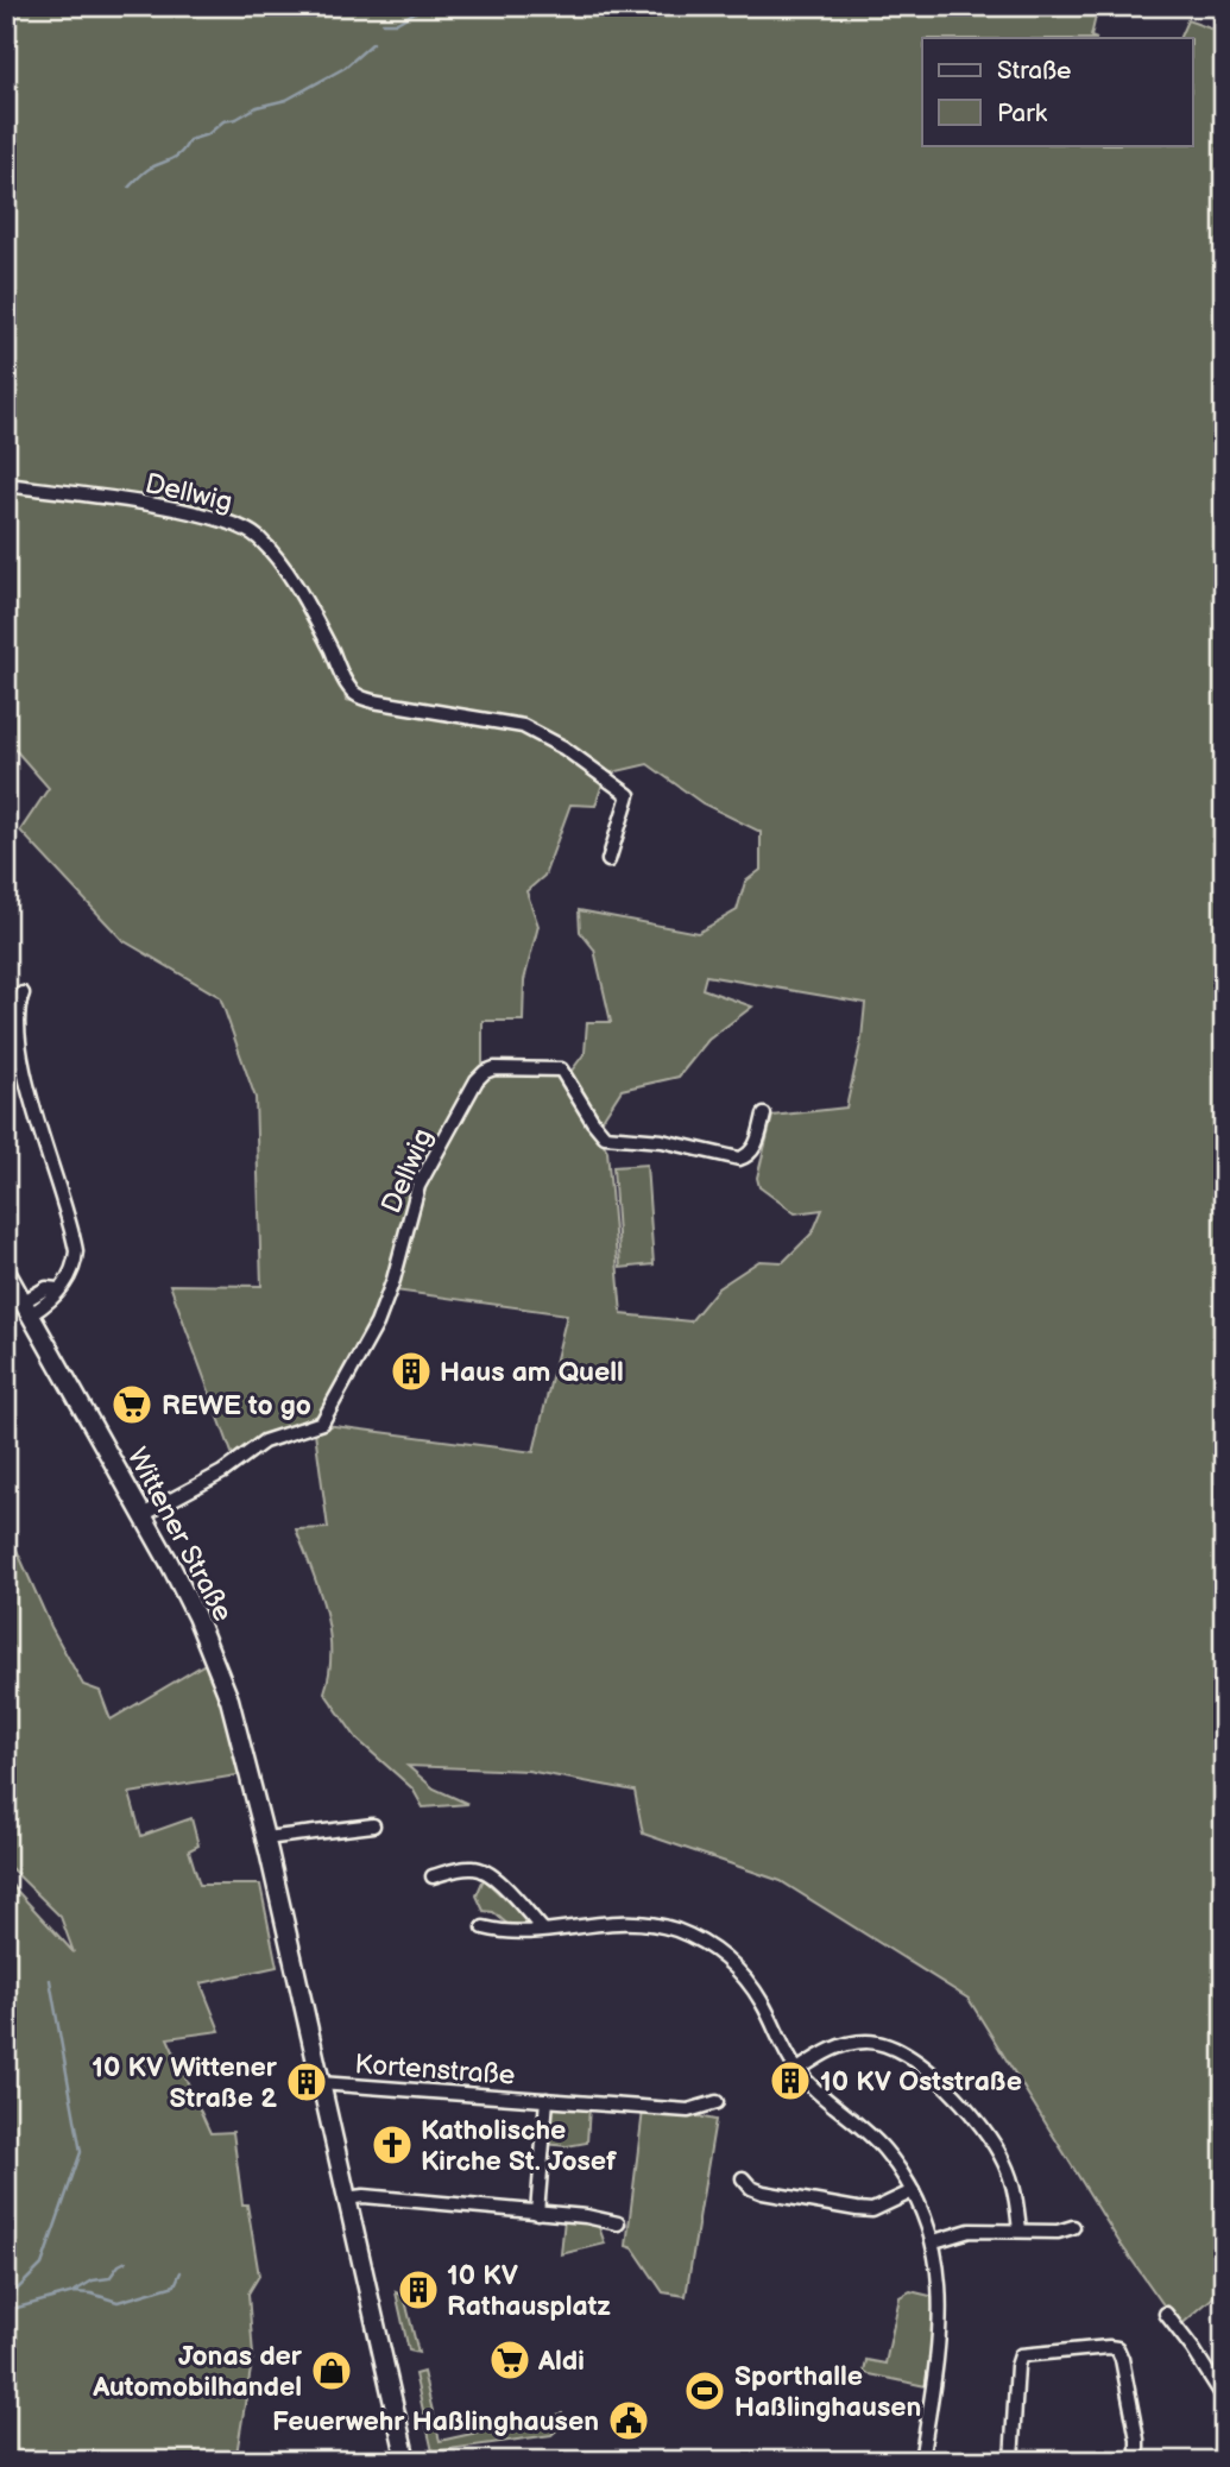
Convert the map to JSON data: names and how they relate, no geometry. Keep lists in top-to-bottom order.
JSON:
{
  "streets": {
    "main road": ["Wittener Straße"],
    "street": ["Dellwig", "Kortenstraße"]
  },
  "crossings": [
    ["Dellwig", "Wittener Straße"],
    ["Wittener Straße", "Kortenstraße"]
  ],
  "places": {
    "building": [
      "Haus am Quell",
      "10 KV Oststraße",
      "10 KV Wittener Straße 2",
      "10 KV Rathausplatz"
    ],
    "supermarket": ["REWE to go", "Aldi"],
    "church": ["Katholische Kirche St. Josef"],
    "shop": ["Jonas der Automobilhandel"],
    "sports": ["Sporthalle Haßlinghausen"],
    "public building": ["Feuerwehr Haßlinghausen"]
  },
  "legend": ["Straße", "Park"]
}
